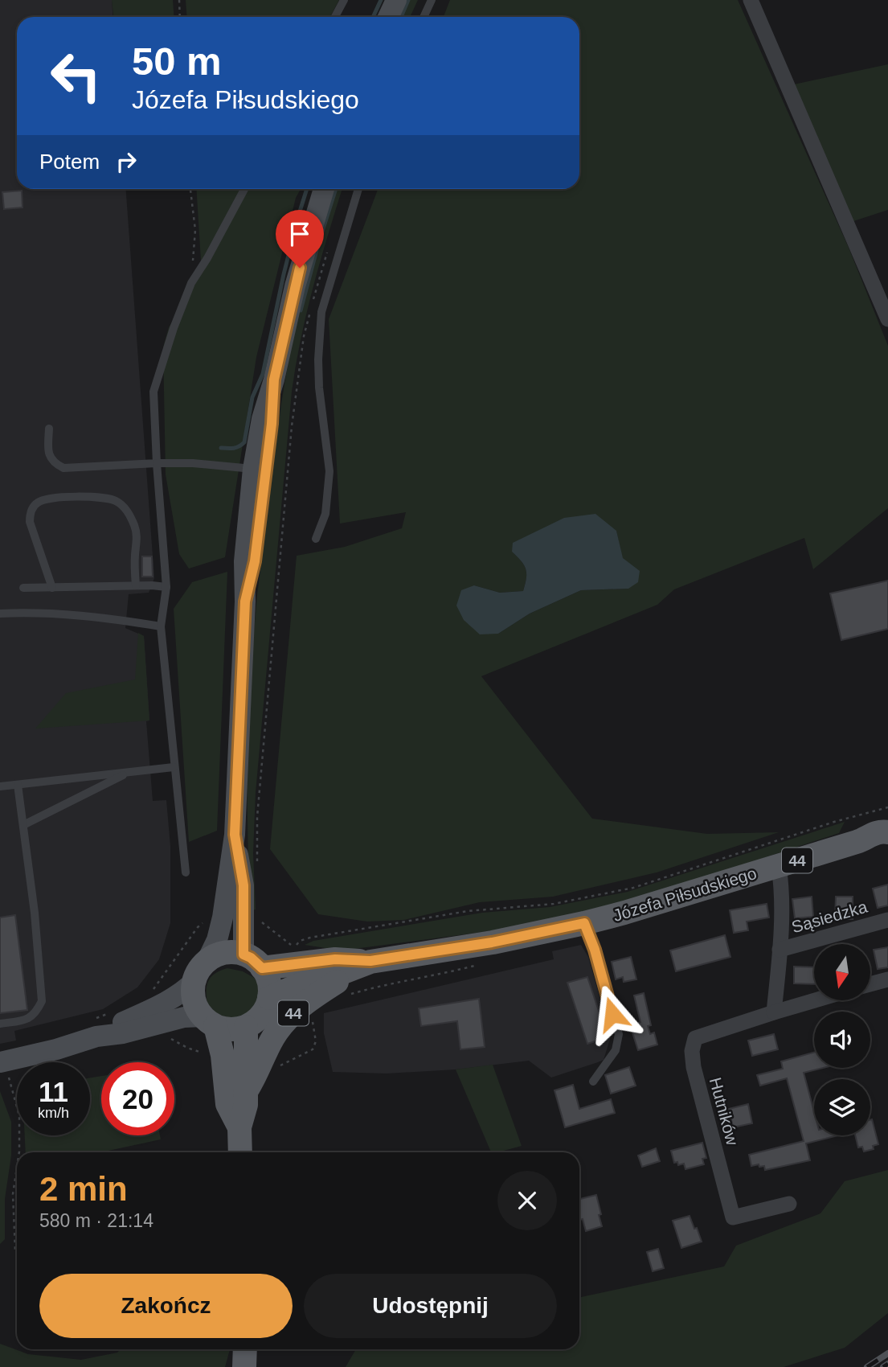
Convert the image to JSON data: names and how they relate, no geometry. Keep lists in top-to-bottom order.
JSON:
{
  "streets": {
    "main road": ["44", "Józefa Piłsudskiego"],
    "street": ["Sąsiedzka", "Hutników"]
  },
  "crossings": [
    ["44", "Józefa Piłsudskiego"]
  ],
  "north": "bottom",
  "page": {
    "turn": ["50 m", "Józefa Piłsudskiego"],
    "then": "Potem",
    "speed": "11 km/h",
    "limit": "20",
    "heading": ["2 min", "580 m · 21:14"],
    "buttons": ["Zakończ", "Udostępnij"]
  }
}
